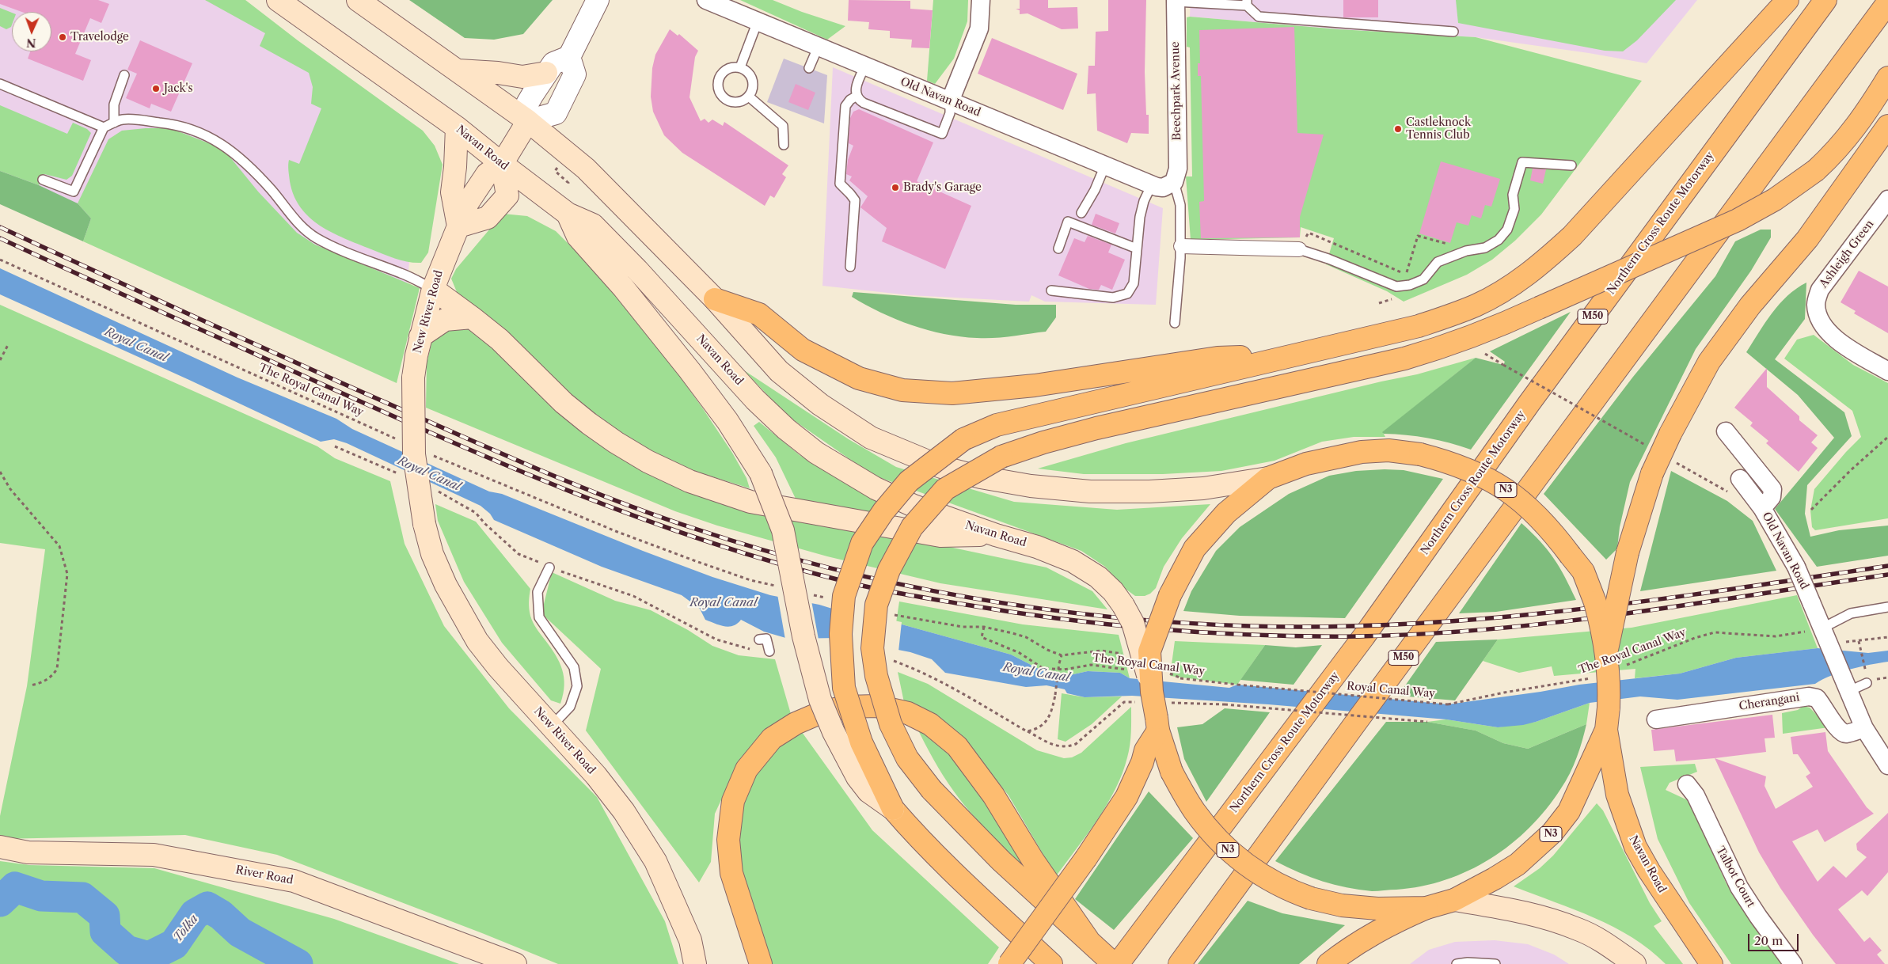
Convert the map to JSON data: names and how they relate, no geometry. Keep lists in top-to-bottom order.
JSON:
{
  "streets": {
    "highway": [
      "Navan Road",
      "Northern Cross Route Motorway",
      "M50",
      "N3"
    ],
    "main road": ["New River Road", "River Road"],
    "street": [
      "Beechpark Avenue",
      "Old Navan Road",
      "Ashleigh Green",
      "Cherangani",
      "Talbot Court"
    ],
    "path": ["The Royal Canal Way", "Royal Canal Way"]
  },
  "crossings": [
    ["Beechpark Avenue", "Old Navan Road"],
    ["Old Navan Road", "The Royal Canal Way"],
    ["Navan Road", "New River Road"],
    ["Navan Road", "The Royal Canal Way"],
    ["Navan Road", "N3"],
    ["The Royal Canal Way", "N3"],
    ["The Royal Canal Way", "Royal Canal Way"]
  ],
  "water": ["Royal Canal", "Tolka"],
  "places": [
    "Travelodge",
    "Jack's",
    "Castleknock Tennis Club",
    "Brady's Garage"
  ],
  "scale_bar": "20 m",
  "north": "bottom"
}
